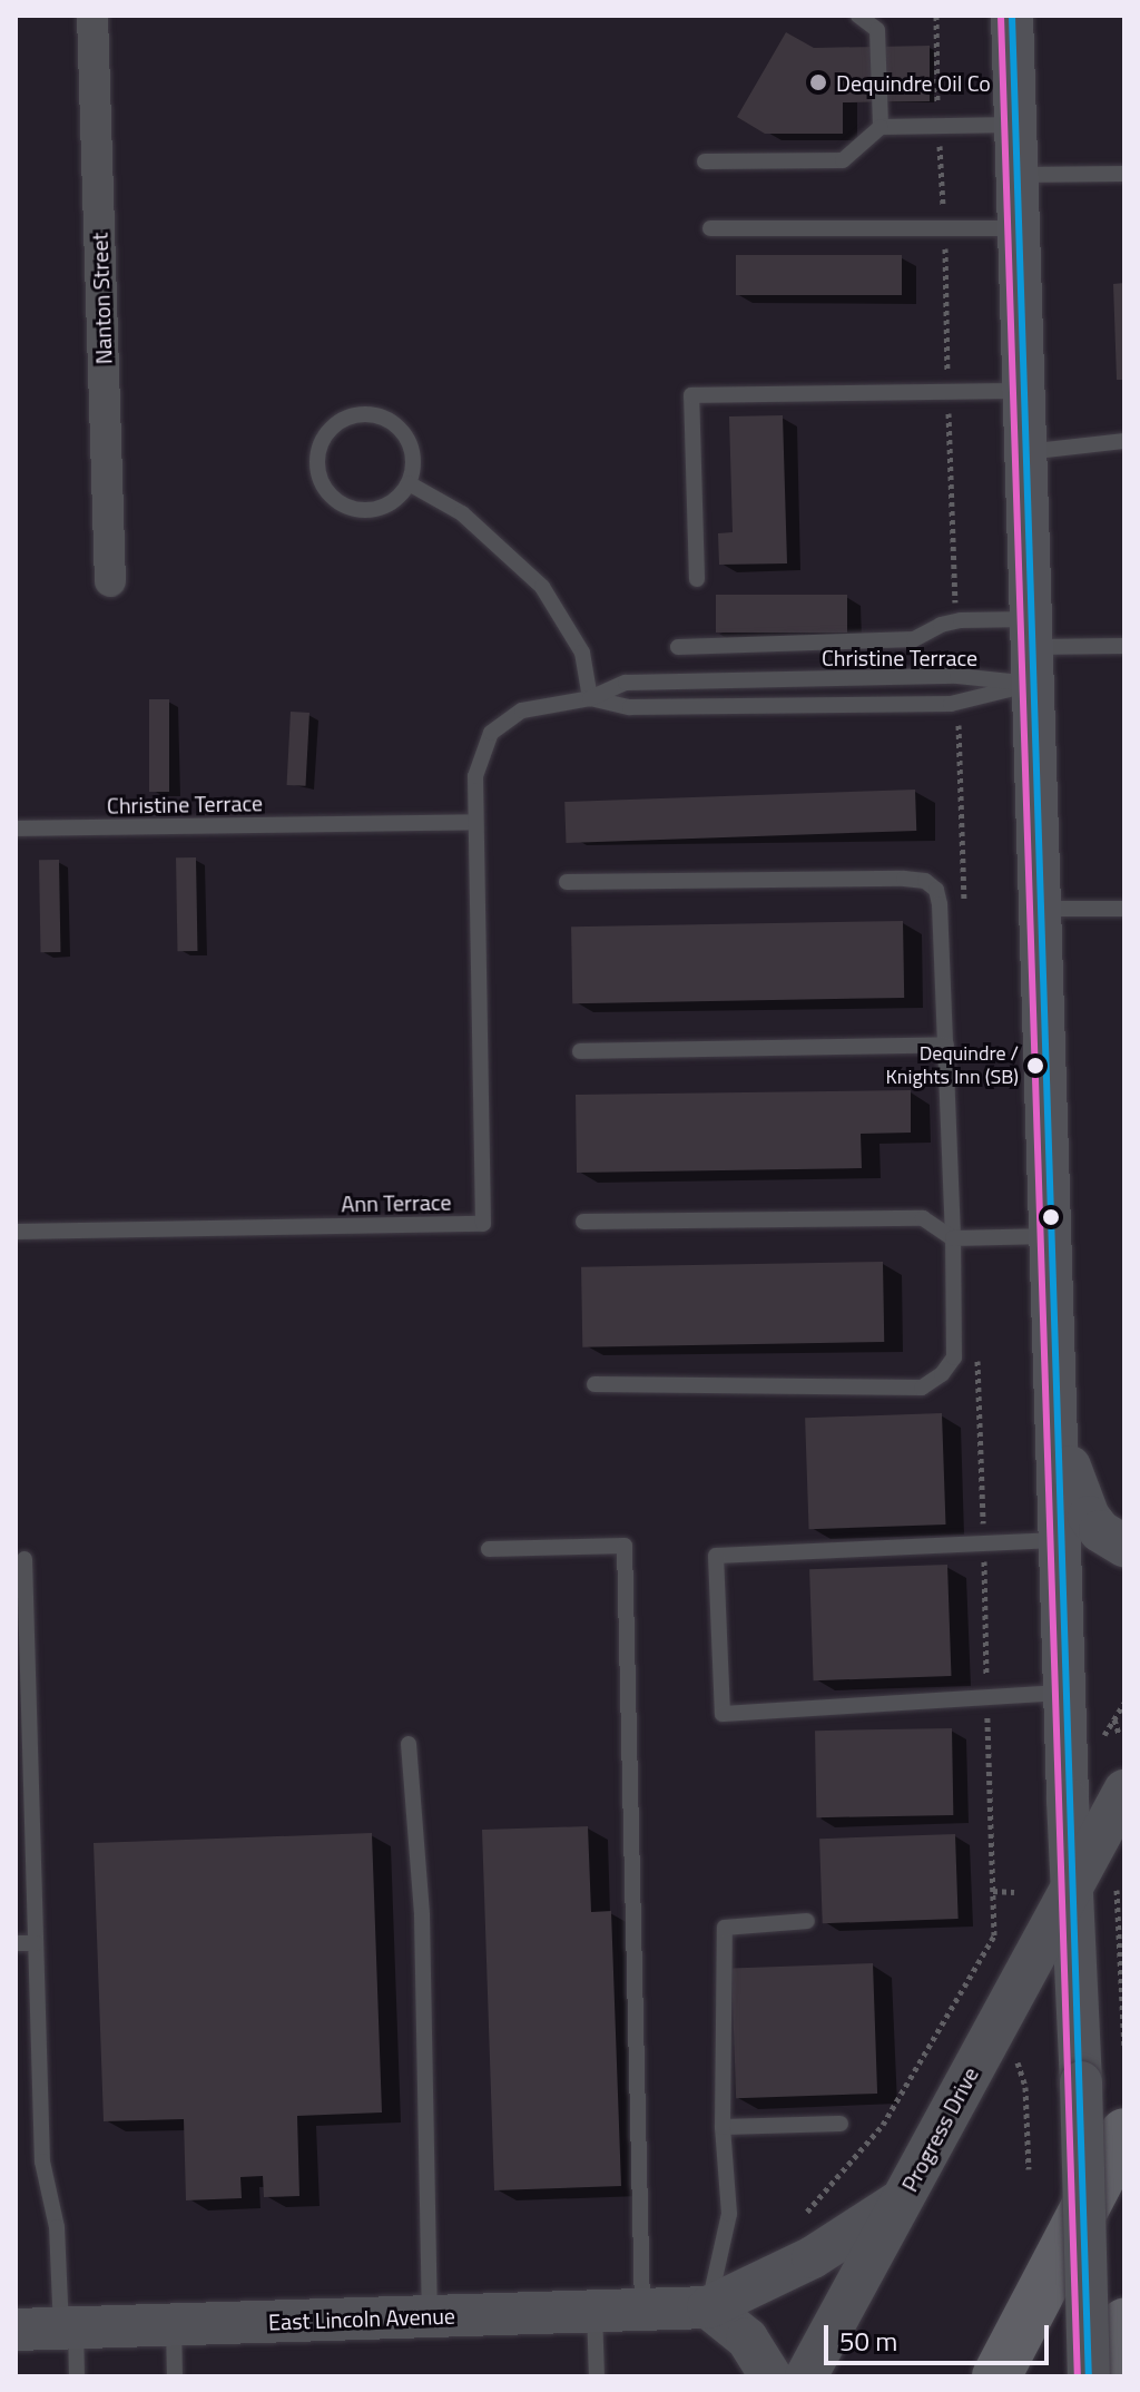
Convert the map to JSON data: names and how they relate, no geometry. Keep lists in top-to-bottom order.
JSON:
{
  "streets": {
    "main road": ["Progress Drive", "East Lincoln Avenue"],
    "street": ["Nanton Street"],
    "lane": ["Christine Terrace", "Ann Terrace"]
  },
  "crossings": [
    ["Christine Terrace", "Ann Terrace"],
    ["Progress Drive", "East Lincoln Avenue"]
  ],
  "places": ["Dequindre Oil Co", "Dequindre / Knights Inn (SB)"],
  "scale_bar": "50 m"
}
